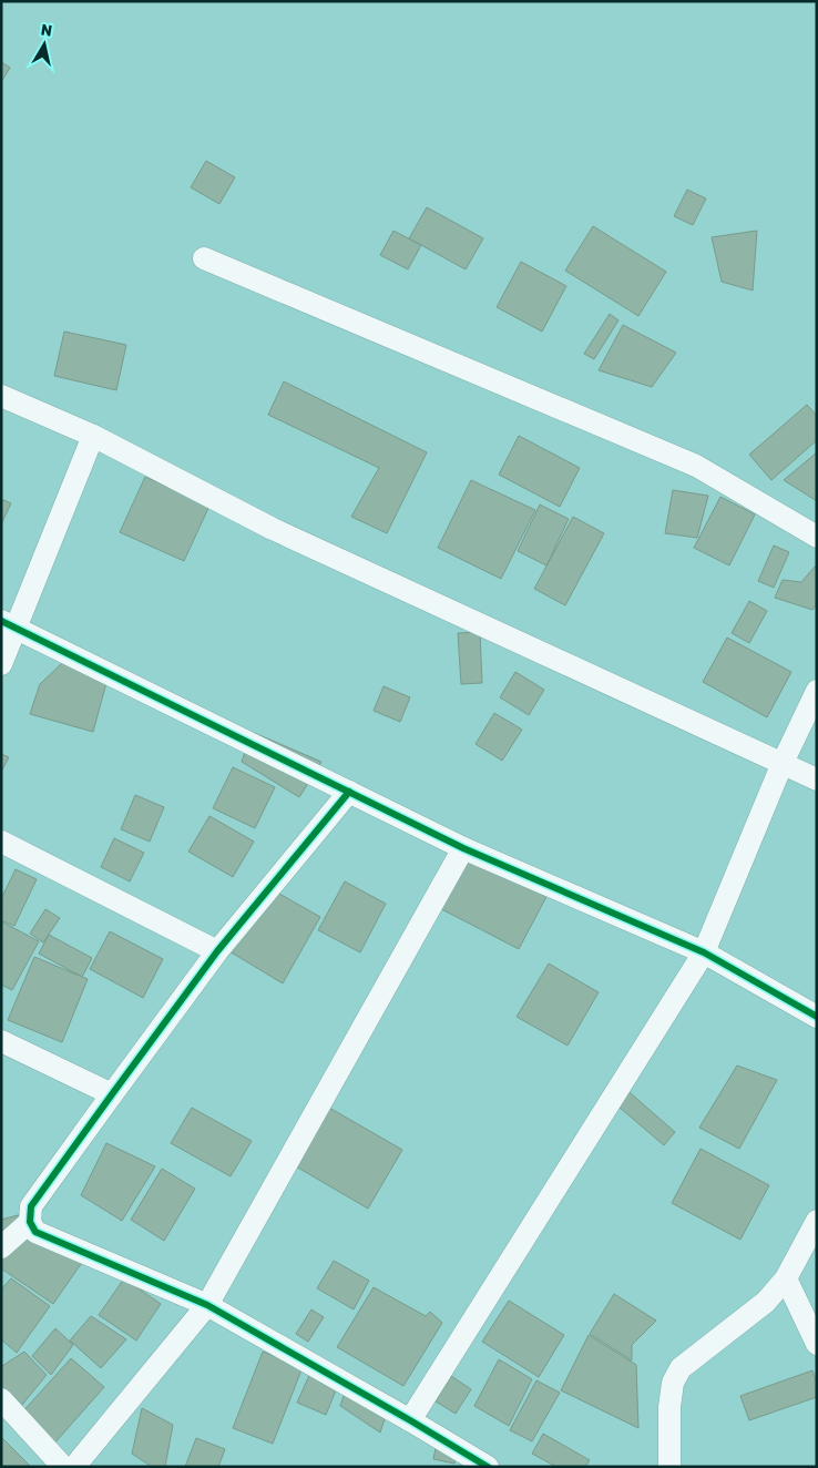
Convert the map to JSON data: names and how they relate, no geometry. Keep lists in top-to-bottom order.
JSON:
{
  "north": "top"
}
